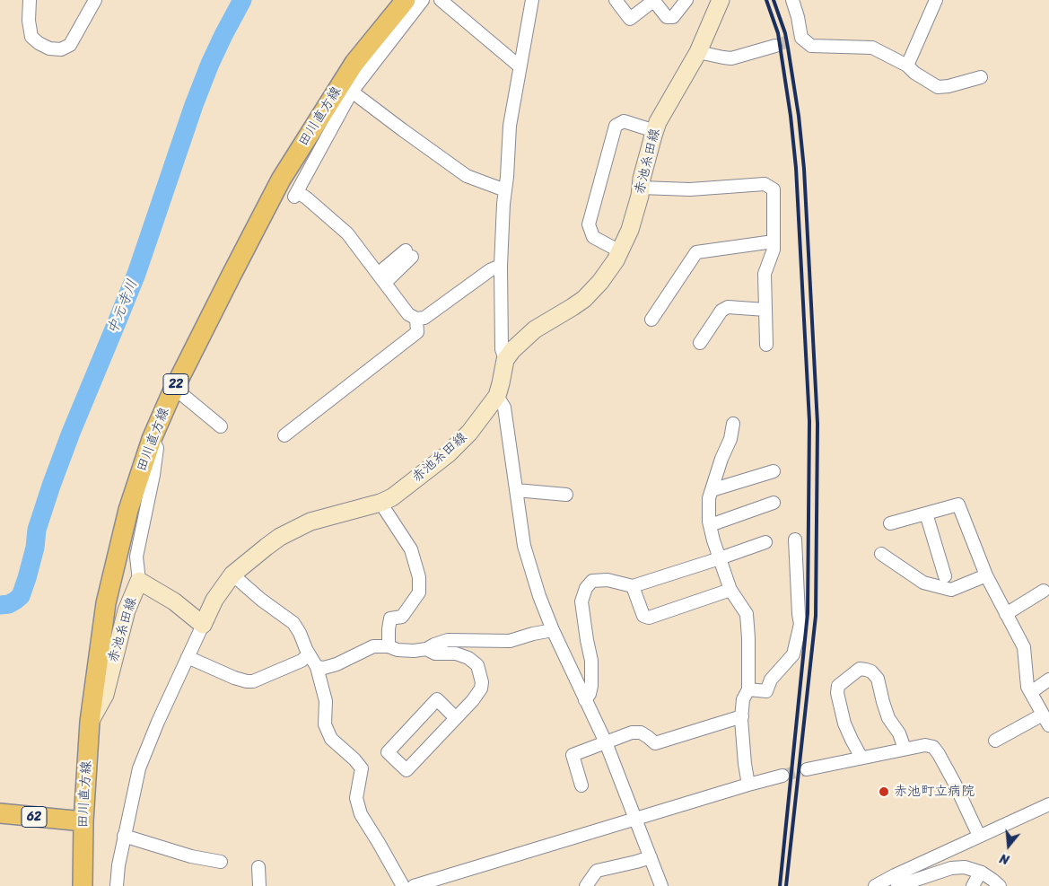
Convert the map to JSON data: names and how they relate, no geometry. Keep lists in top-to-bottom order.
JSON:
{
  "streets": {
    "main road": [
      "田川直方線",
      "赤池糸田線",
      "22",
      "62"
    ]
  },
  "crossings": [
    ["田川直方線", "赤池糸田線"],
    ["田川直方線", "62"]
  ],
  "water": ["中元寺川"],
  "places": ["赤池町立病院"],
  "north": "bottom"
}
